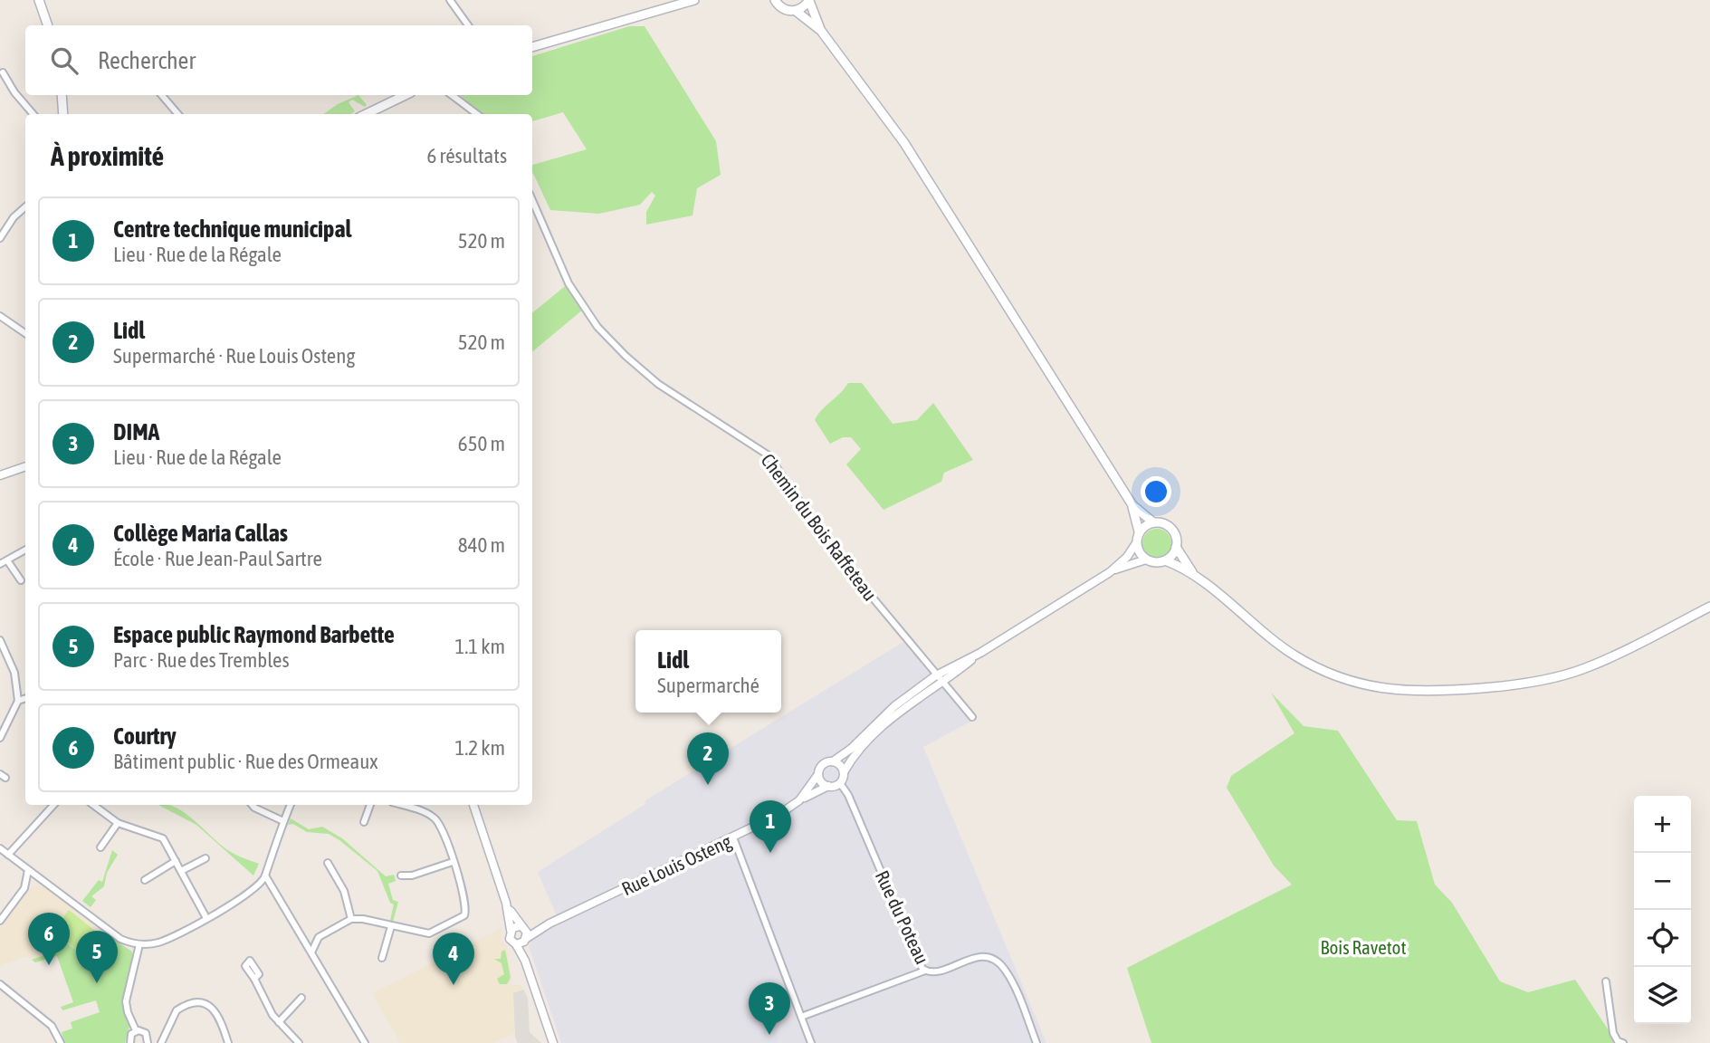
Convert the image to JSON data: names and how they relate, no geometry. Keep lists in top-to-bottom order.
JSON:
{
  "streets": {
    "street": ["Chemin du Bois Raffeteau", "Rue Louis Osteng", "Rue du Poteau"]
  },
  "crossings": [
    ["Rue Louis Osteng", "Rue du Poteau"]
  ],
  "parks": ["Bois Ravetot"],
  "page": {
    "search": "Rechercher",
    "heading": ["À proximité", "6 résultats"],
    "list": [
      {
        "mark": "1",
        "name": "Centre technique municipal",
        "note": "Lieu · Rue de la Régale",
        "value": "520 m"
      },
      {
        "mark": "2",
        "name": "Lidl",
        "note": "Supermarché · Rue Louis Osteng",
        "value": "520 m"
      },
      {
        "mark": "3",
        "name": "DIMA",
        "note": "Lieu · Rue de la Régale",
        "value": "650 m"
      },
      {
        "mark": "4",
        "name": "Collège Maria Callas",
        "note": "École · Rue Jean-Paul Sartre",
        "value": "840 m"
      },
      {
        "mark": "5",
        "name": "Espace public Raymond Barbette",
        "note": "Parc · Rue des Trembles",
        "value": "1.1 km"
      },
      {
        "mark": "6",
        "name": "Courtry",
        "note": "Bâtiment public · Rue des Ormeaux",
        "value": "1.2 km"
      }
    ],
    "popup": ["Lidl", "Supermarché"],
    "pins": [
      "2",
      "1",
      "6",
      "5",
      "4",
      "3"
    ],
    "map_buttons": ["+", "−"]
  }
}
